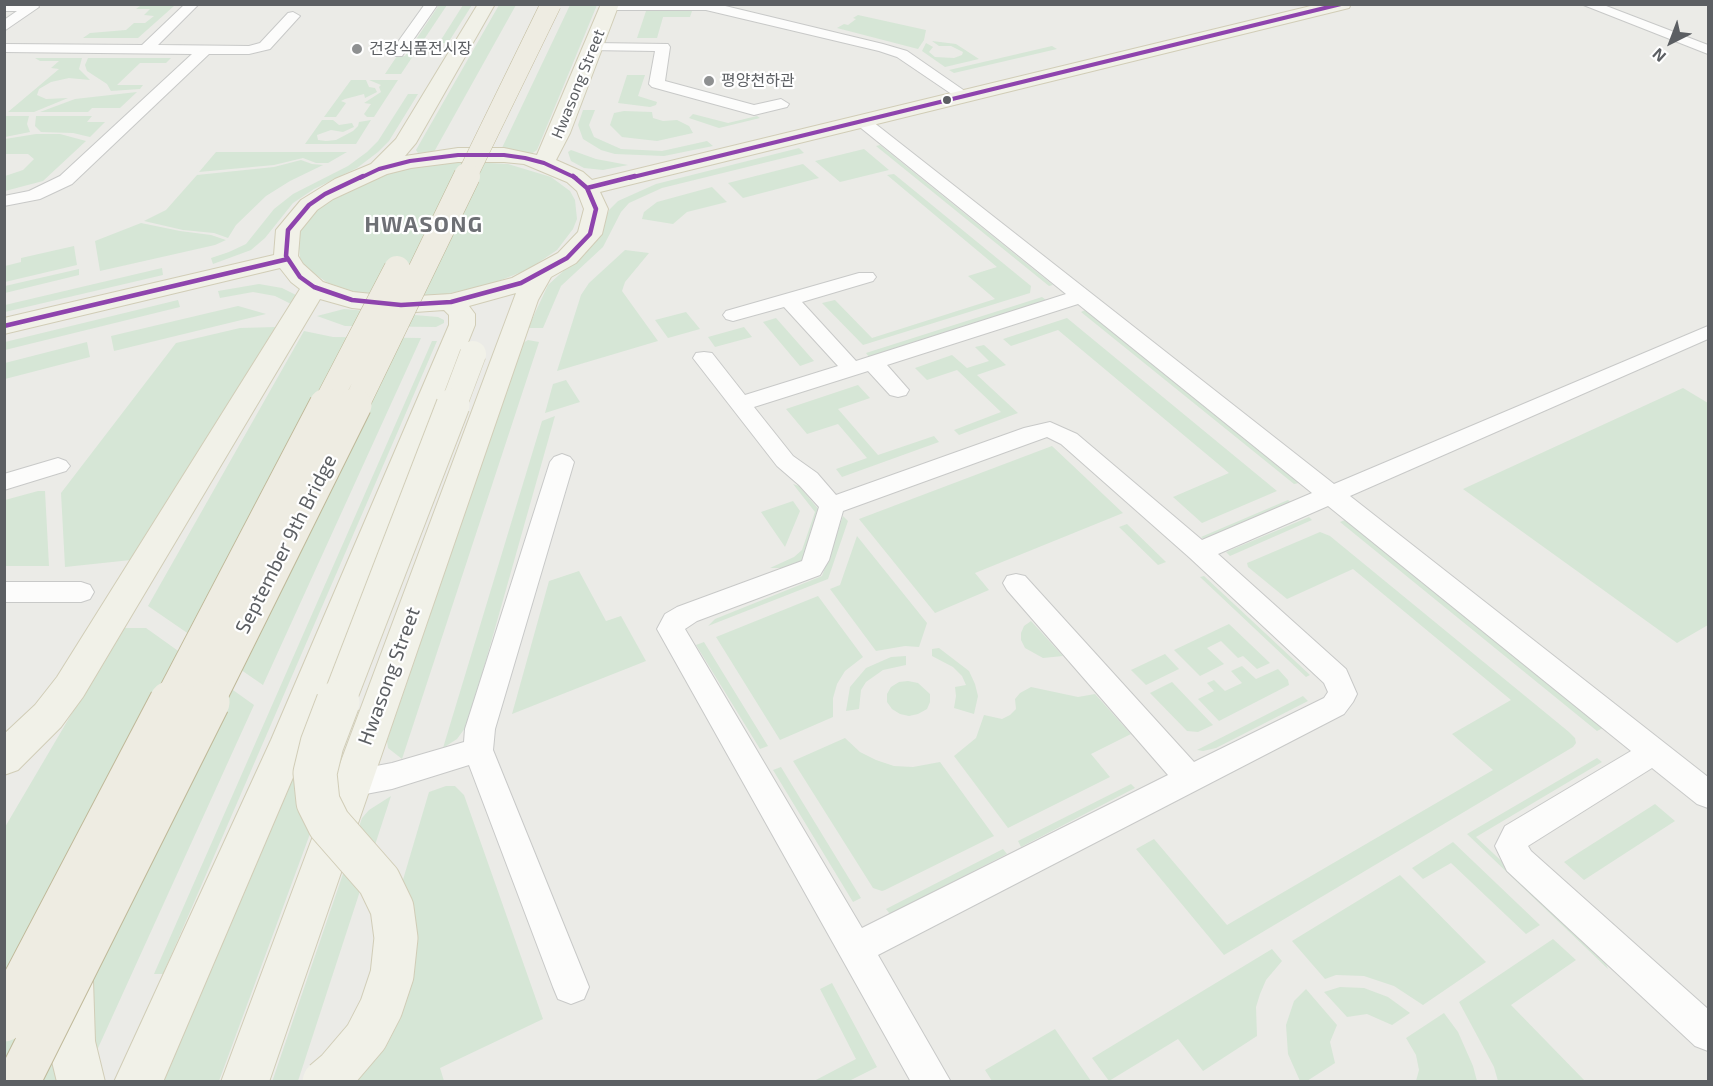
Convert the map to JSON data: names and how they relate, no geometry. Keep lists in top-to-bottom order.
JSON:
{
  "streets": {
    "highway": ["September 9th Bridge"],
    "main road": ["Hwasong Street"]
  },
  "districts": ["HWASONG"],
  "places": ["건강식품전시장", "평양천하관"],
  "north": "bottom left"
}
